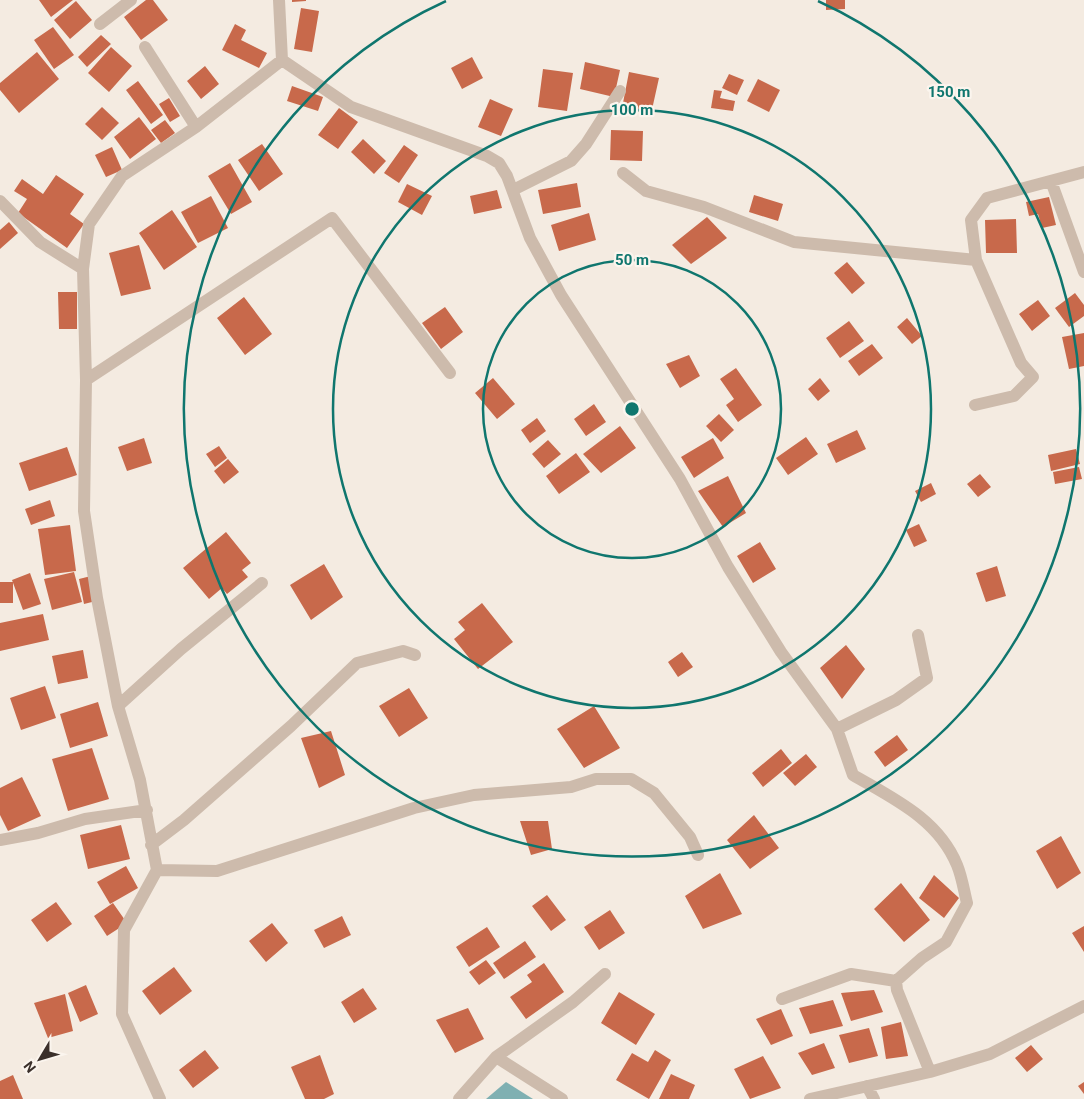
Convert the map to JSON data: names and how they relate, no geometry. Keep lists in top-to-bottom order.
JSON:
{
  "north": "bottom left",
  "rings": ["150 m", "100 m", "50 m"]
}
